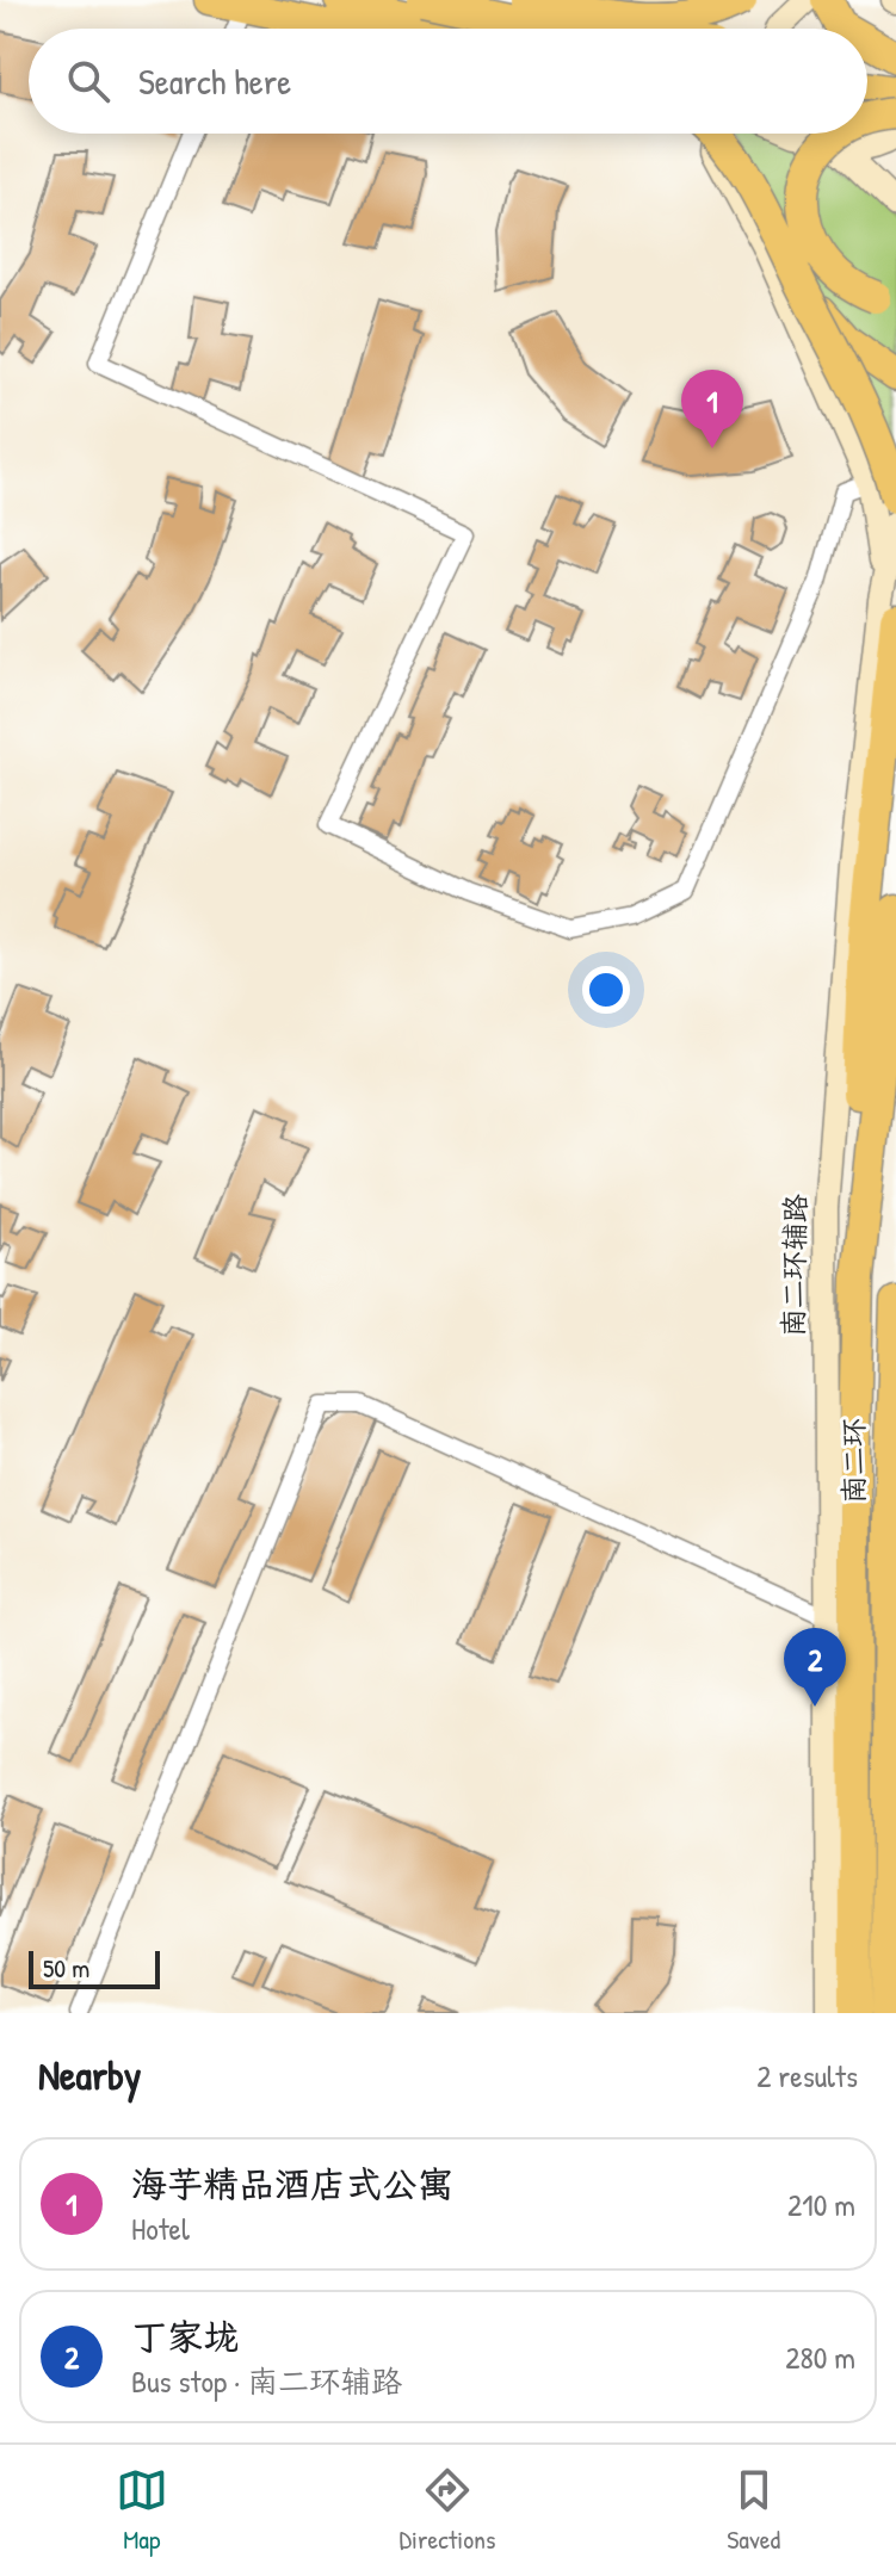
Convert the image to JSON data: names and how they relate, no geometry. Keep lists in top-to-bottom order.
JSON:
{
  "streets": {
    "highway": ["南二环"],
    "street": ["南二环辅路"]
  },
  "scale_bar": "50 m",
  "page": {
    "search": "Search here",
    "pins": ["1", "2"],
    "scale": "50 m",
    "heading": ["Nearby", "2 results"],
    "list": [
      {
        "mark": "1",
        "name": "海芋精品酒店式公寓",
        "note": "Hotel",
        "value": "210 m"
      },
      {
        "mark": "2",
        "name": "丁家垅",
        "note": "Bus stop · 南二环辅路",
        "value": "280 m"
      }
    ],
    "nav": ["Map", "Directions", "Saved"]
  }
}
